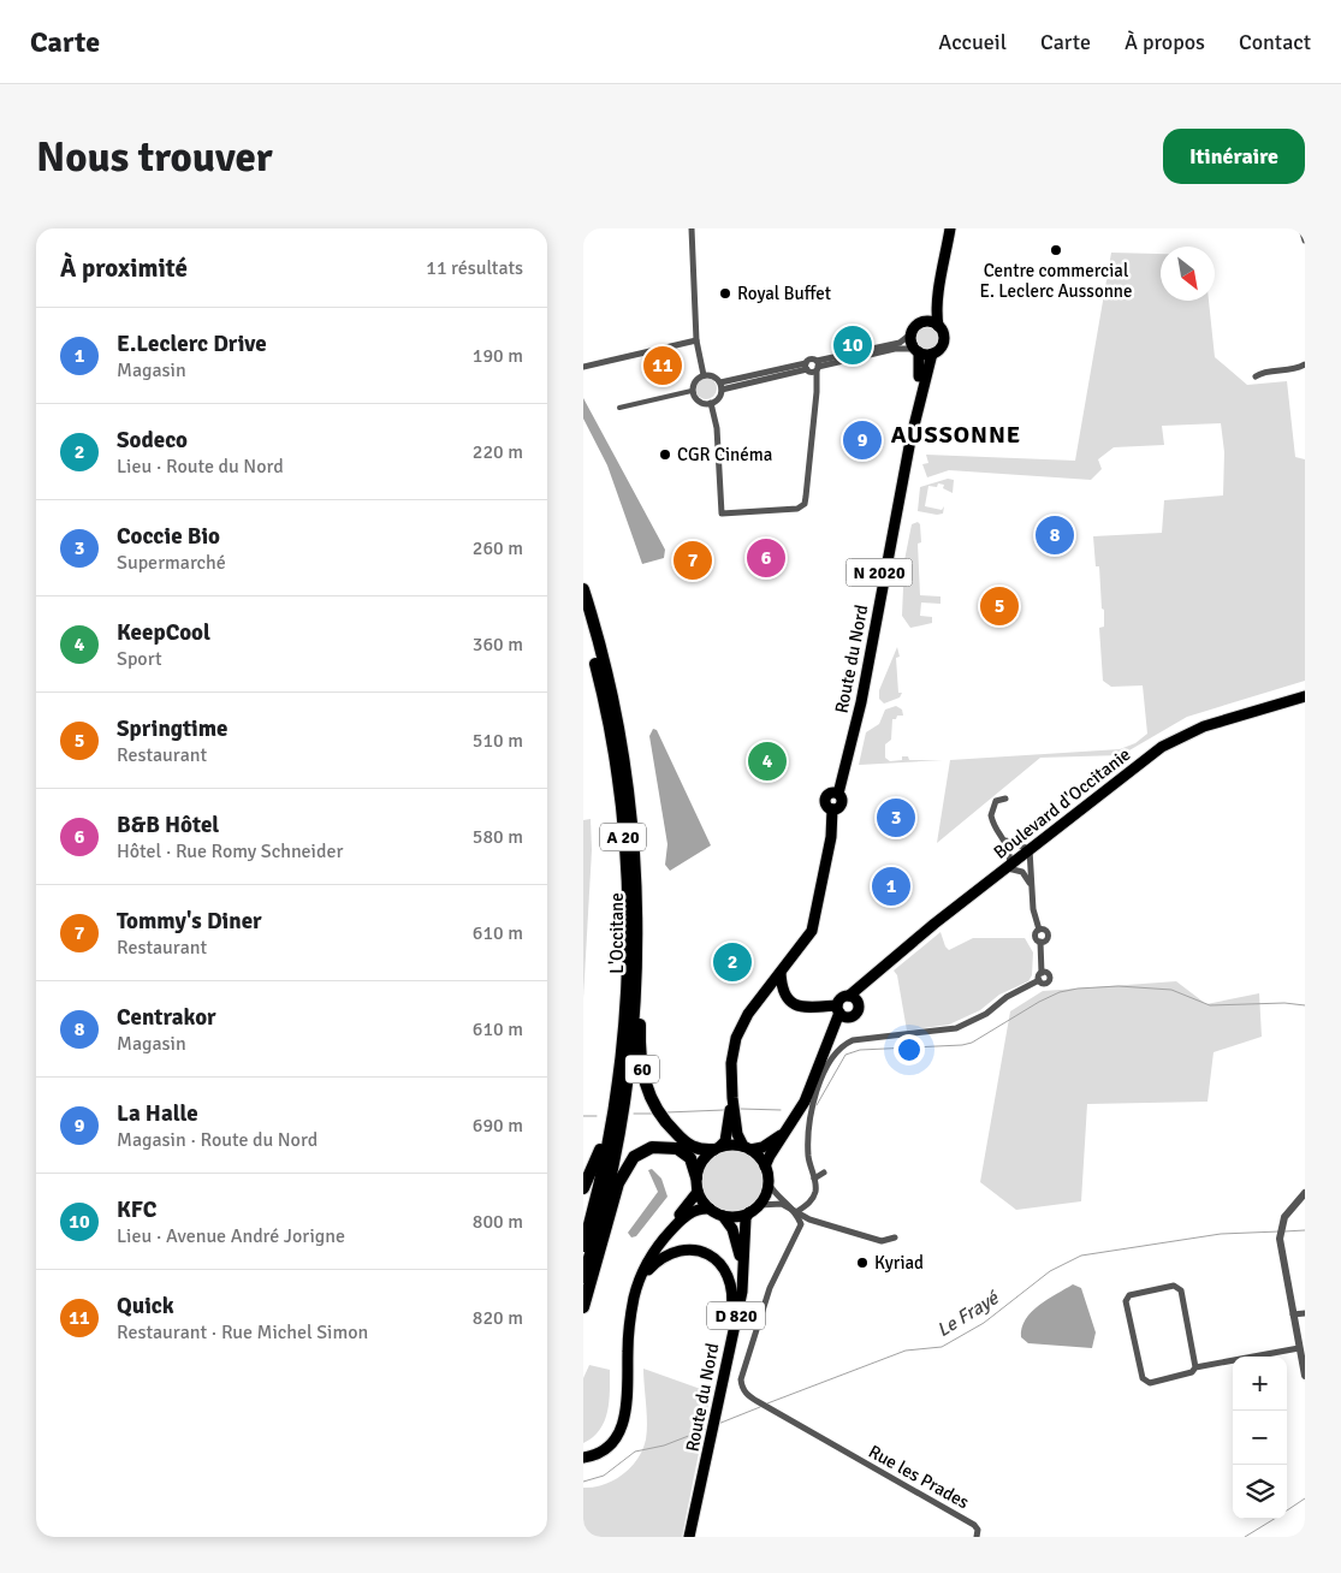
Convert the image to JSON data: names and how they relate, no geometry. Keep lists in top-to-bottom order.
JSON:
{
  "streets": {
    "highway": ["A 20", "L'Occitane", "60"],
    "main road": [
      "N 2020",
      "Route du Nord",
      "Boulevard d'Occitanie",
      "D 820"
    ],
    "street": ["Rue les Prades"]
  },
  "crossings": [
    ["Route du Nord", "Boulevard d'Occitanie"],
    ["Route du Nord", "60"],
    ["Boulevard d'Occitanie", "60"],
    ["L'Occitane", "60"]
  ],
  "districts": ["AUSSONNE"],
  "water": ["Le Frayé"],
  "places": [
    "Centre commercial E. Leclerc Aussonne",
    "Royal Buffet",
    "CGR Cinéma",
    "Kyriad"
  ],
  "north": "bottom right",
  "page": {
    "header": "Carte",
    "nav": [
      "Accueil",
      "Carte",
      "À propos",
      "Contact"
    ],
    "buttons": "Itinéraire",
    "title": "Nous trouver",
    "heading": ["À proximité", "11 résultats"],
    "list": [
      {
        "mark": "1",
        "name": "E.Leclerc Drive",
        "note": "Magasin",
        "value": "190 m"
      },
      {
        "mark": "2",
        "name": "Sodeco",
        "note": "Lieu · Route du Nord",
        "value": "220 m"
      },
      {
        "mark": "3",
        "name": "Coccie Bio",
        "note": "Supermarché",
        "value": "260 m"
      },
      {
        "mark": "4",
        "name": "KeepCool",
        "note": "Sport",
        "value": "360 m"
      },
      {
        "mark": "5",
        "name": "Springtime",
        "note": "Restaurant",
        "value": "510 m"
      },
      {
        "mark": "6",
        "name": "B&B Hôtel",
        "note": "Hôtel · Rue Romy Schneider",
        "value": "580 m"
      },
      {
        "mark": "7",
        "name": "Tommy's Diner",
        "note": "Restaurant",
        "value": "610 m"
      },
      {
        "mark": "8",
        "name": "Centrakor",
        "note": "Magasin",
        "value": "610 m"
      },
      {
        "mark": "9",
        "name": "La Halle",
        "note": "Magasin · Route du Nord",
        "value": "690 m"
      },
      {
        "mark": "10",
        "name": "KFC",
        "note": "Lieu · Avenue André Jorigne",
        "value": "800 m"
      },
      {
        "mark": "11",
        "name": "Quick",
        "note": "Restaurant · Rue Michel Simon",
        "value": "820 m"
      }
    ],
    "pins": [
      "10",
      "11",
      "9",
      "8",
      "6",
      "7",
      "5",
      "4",
      "3",
      "1",
      "2"
    ],
    "map_buttons": ["+", "−"]
  }
}
